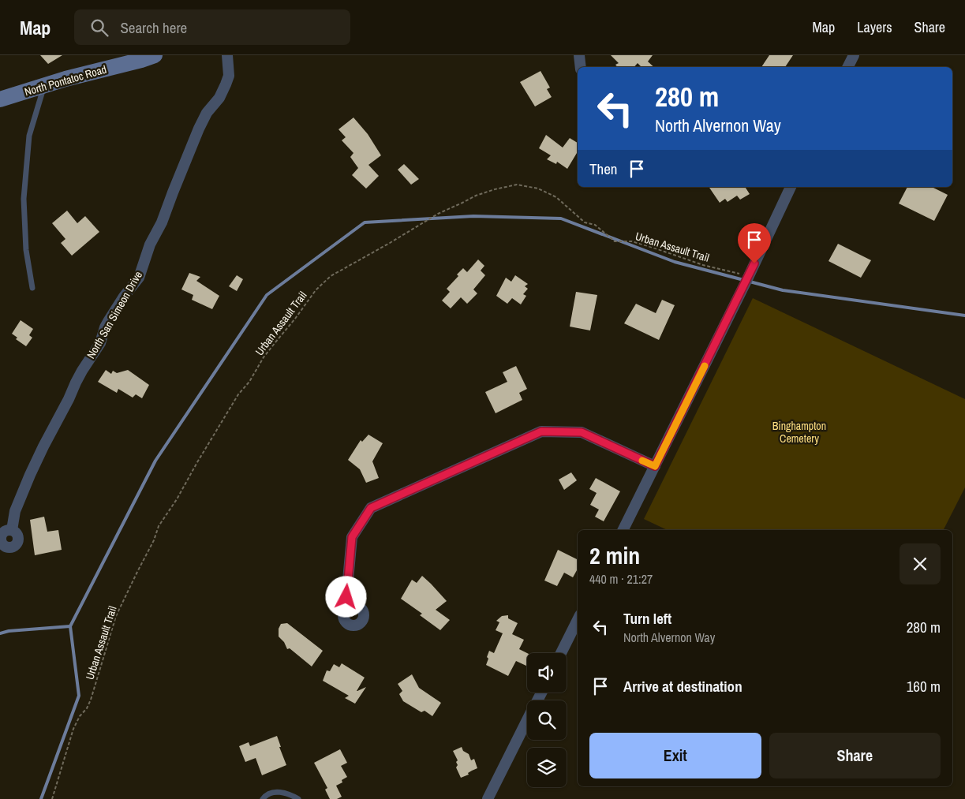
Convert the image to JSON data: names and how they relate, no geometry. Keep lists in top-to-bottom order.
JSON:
{
  "streets": {
    "street": ["North Pontatoc Road", "North San Simeon Drive"],
    "path": ["Urban Assault Trail"]
  },
  "parks": ["Binghampton Cemetery"],
  "page": {
    "header": "Map",
    "search": "Search here",
    "nav": ["Map", "Layers", "Share"],
    "turn": ["280 m", "North Alvernon Way"],
    "then": "Then",
    "heading": ["2 min", "440 m · 21:27"],
    "list": [
      {
        "name": "Turn left",
        "note": "North Alvernon Way",
        "value": "280 m"
      },
      {
        "name": "Arrive at destination",
        "value": "160 m"
      }
    ],
    "buttons": ["Exit", "Share"]
  }
}
